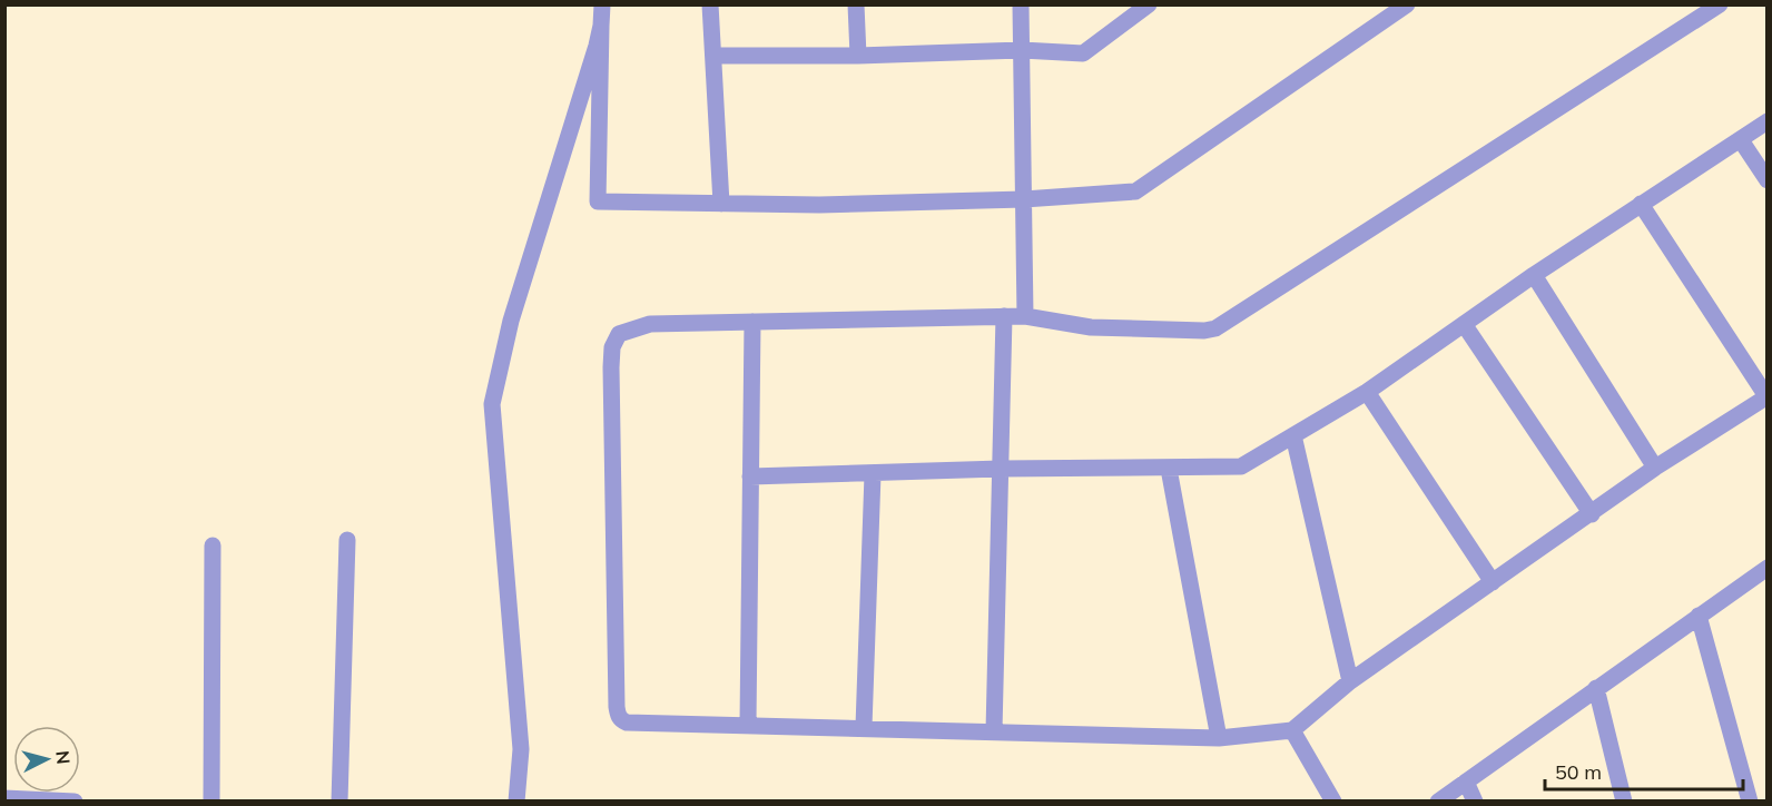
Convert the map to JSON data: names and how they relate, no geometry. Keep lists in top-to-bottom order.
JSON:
{
  "scale_bar": "50 m",
  "north": "right"
}
